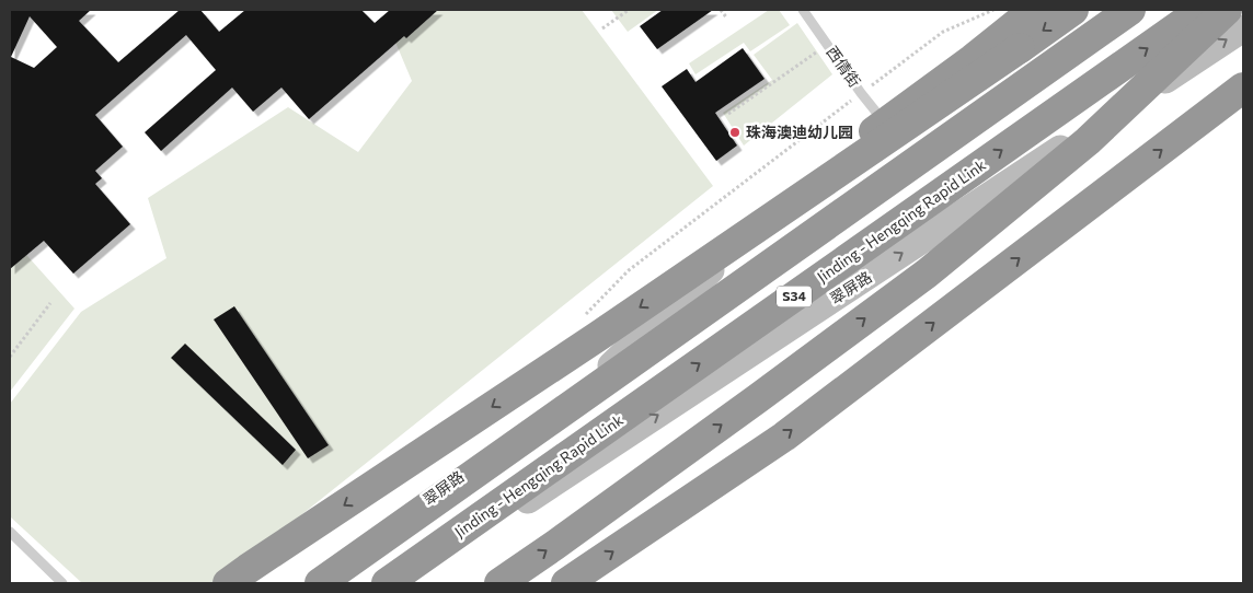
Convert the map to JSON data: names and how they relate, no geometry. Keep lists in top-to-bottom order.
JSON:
{
  "streets": {
    "highway": ["Jinding - Hengqing Rapid Link", "S34"],
    "main road": ["翠屏路"],
    "lane": ["西倩街"]
  },
  "places": ["珠海澳迪幼儿园"]
}
